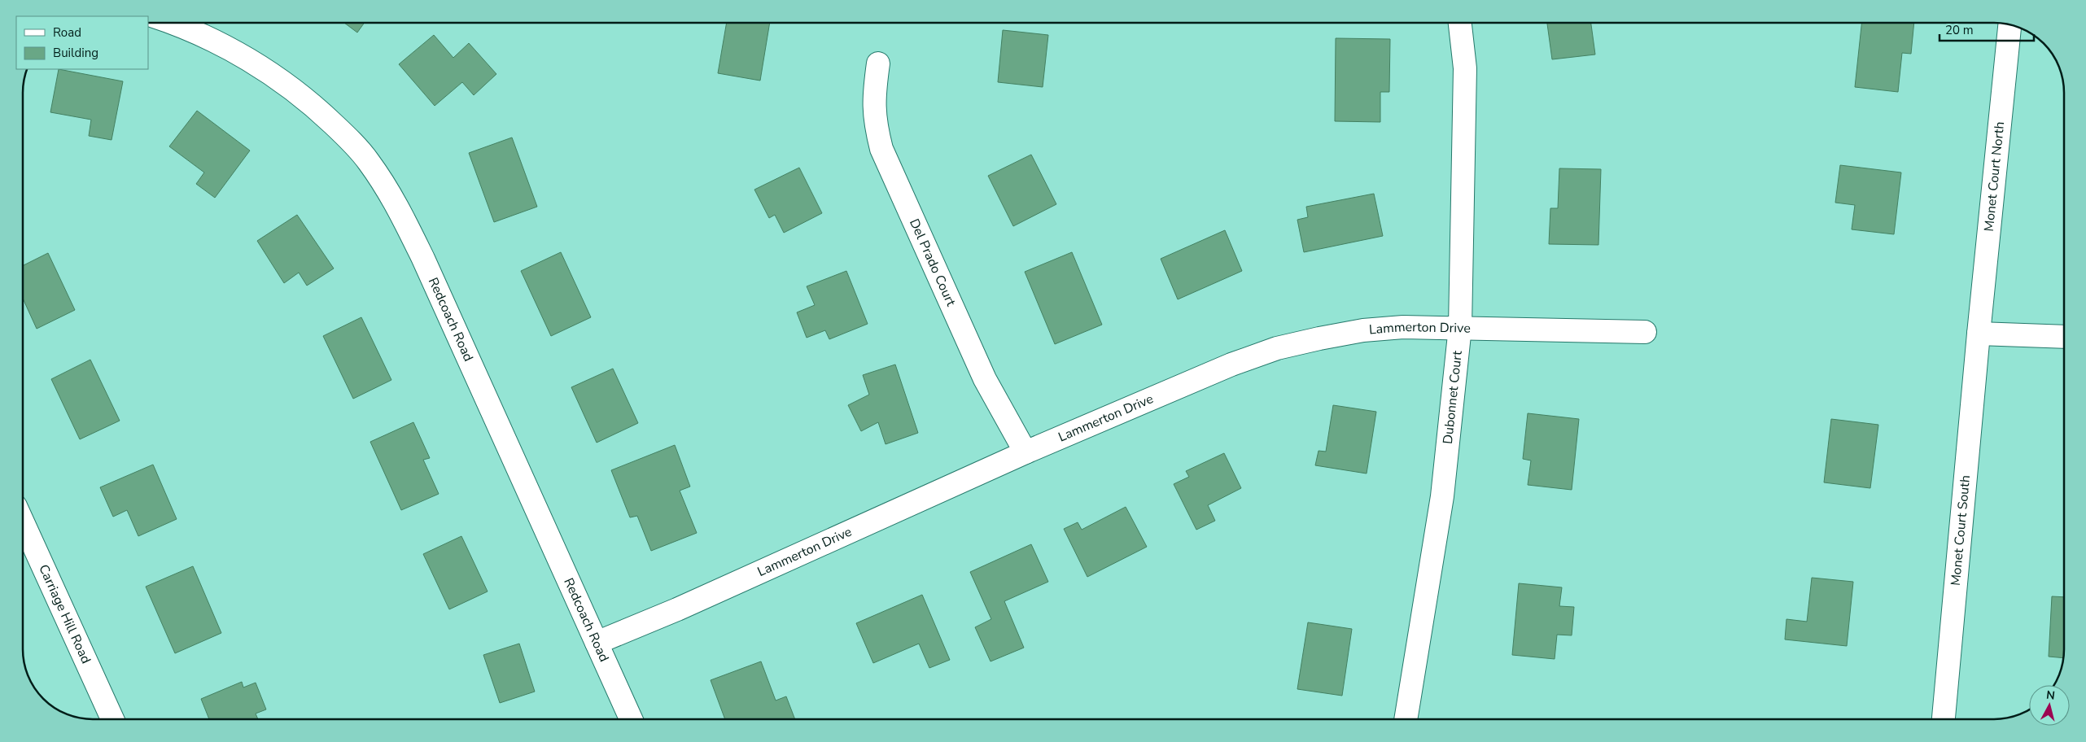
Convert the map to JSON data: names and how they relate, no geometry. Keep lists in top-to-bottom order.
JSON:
{
  "streets": {
    "street": [
      "Monet Court North",
      "Del Prado Court",
      "Redcoach Road",
      "Lammerton Drive",
      "Dubonnet Court",
      "Monet Court South",
      "Carriage Hill Road"
    ]
  },
  "crossings": [
    ["Monet Court North", "Monet Court South"],
    ["Del Prado Court", "Lammerton Drive"],
    ["Redcoach Road", "Lammerton Drive"],
    ["Lammerton Drive", "Dubonnet Court"]
  ],
  "legend": ["Road", "Building"],
  "scale_bar": "20 m",
  "north": "top"
}
